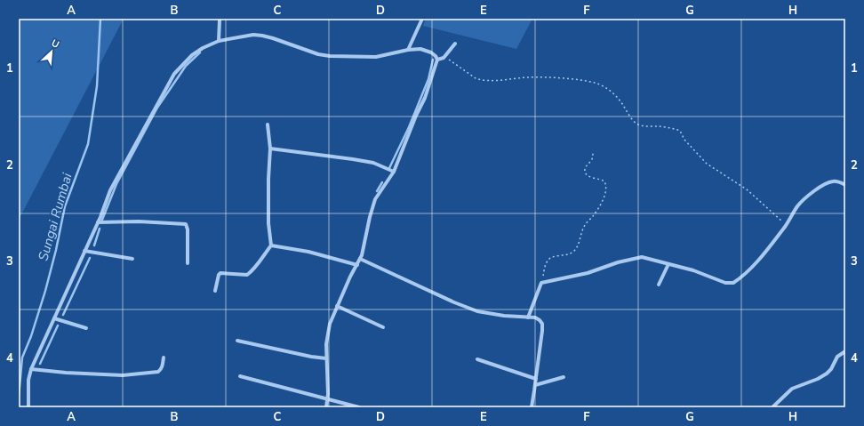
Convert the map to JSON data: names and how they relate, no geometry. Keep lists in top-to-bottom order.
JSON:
{
  "water": ["Sungai Rumbai"],
  "north": "top right",
  "grid": {
    "columns": [
      "A",
      "B",
      "C",
      "D",
      "E",
      "F",
      "G",
      "H"
    ],
    "rows": [
      "1",
      "2",
      "3",
      "4"
    ]
  }
}
